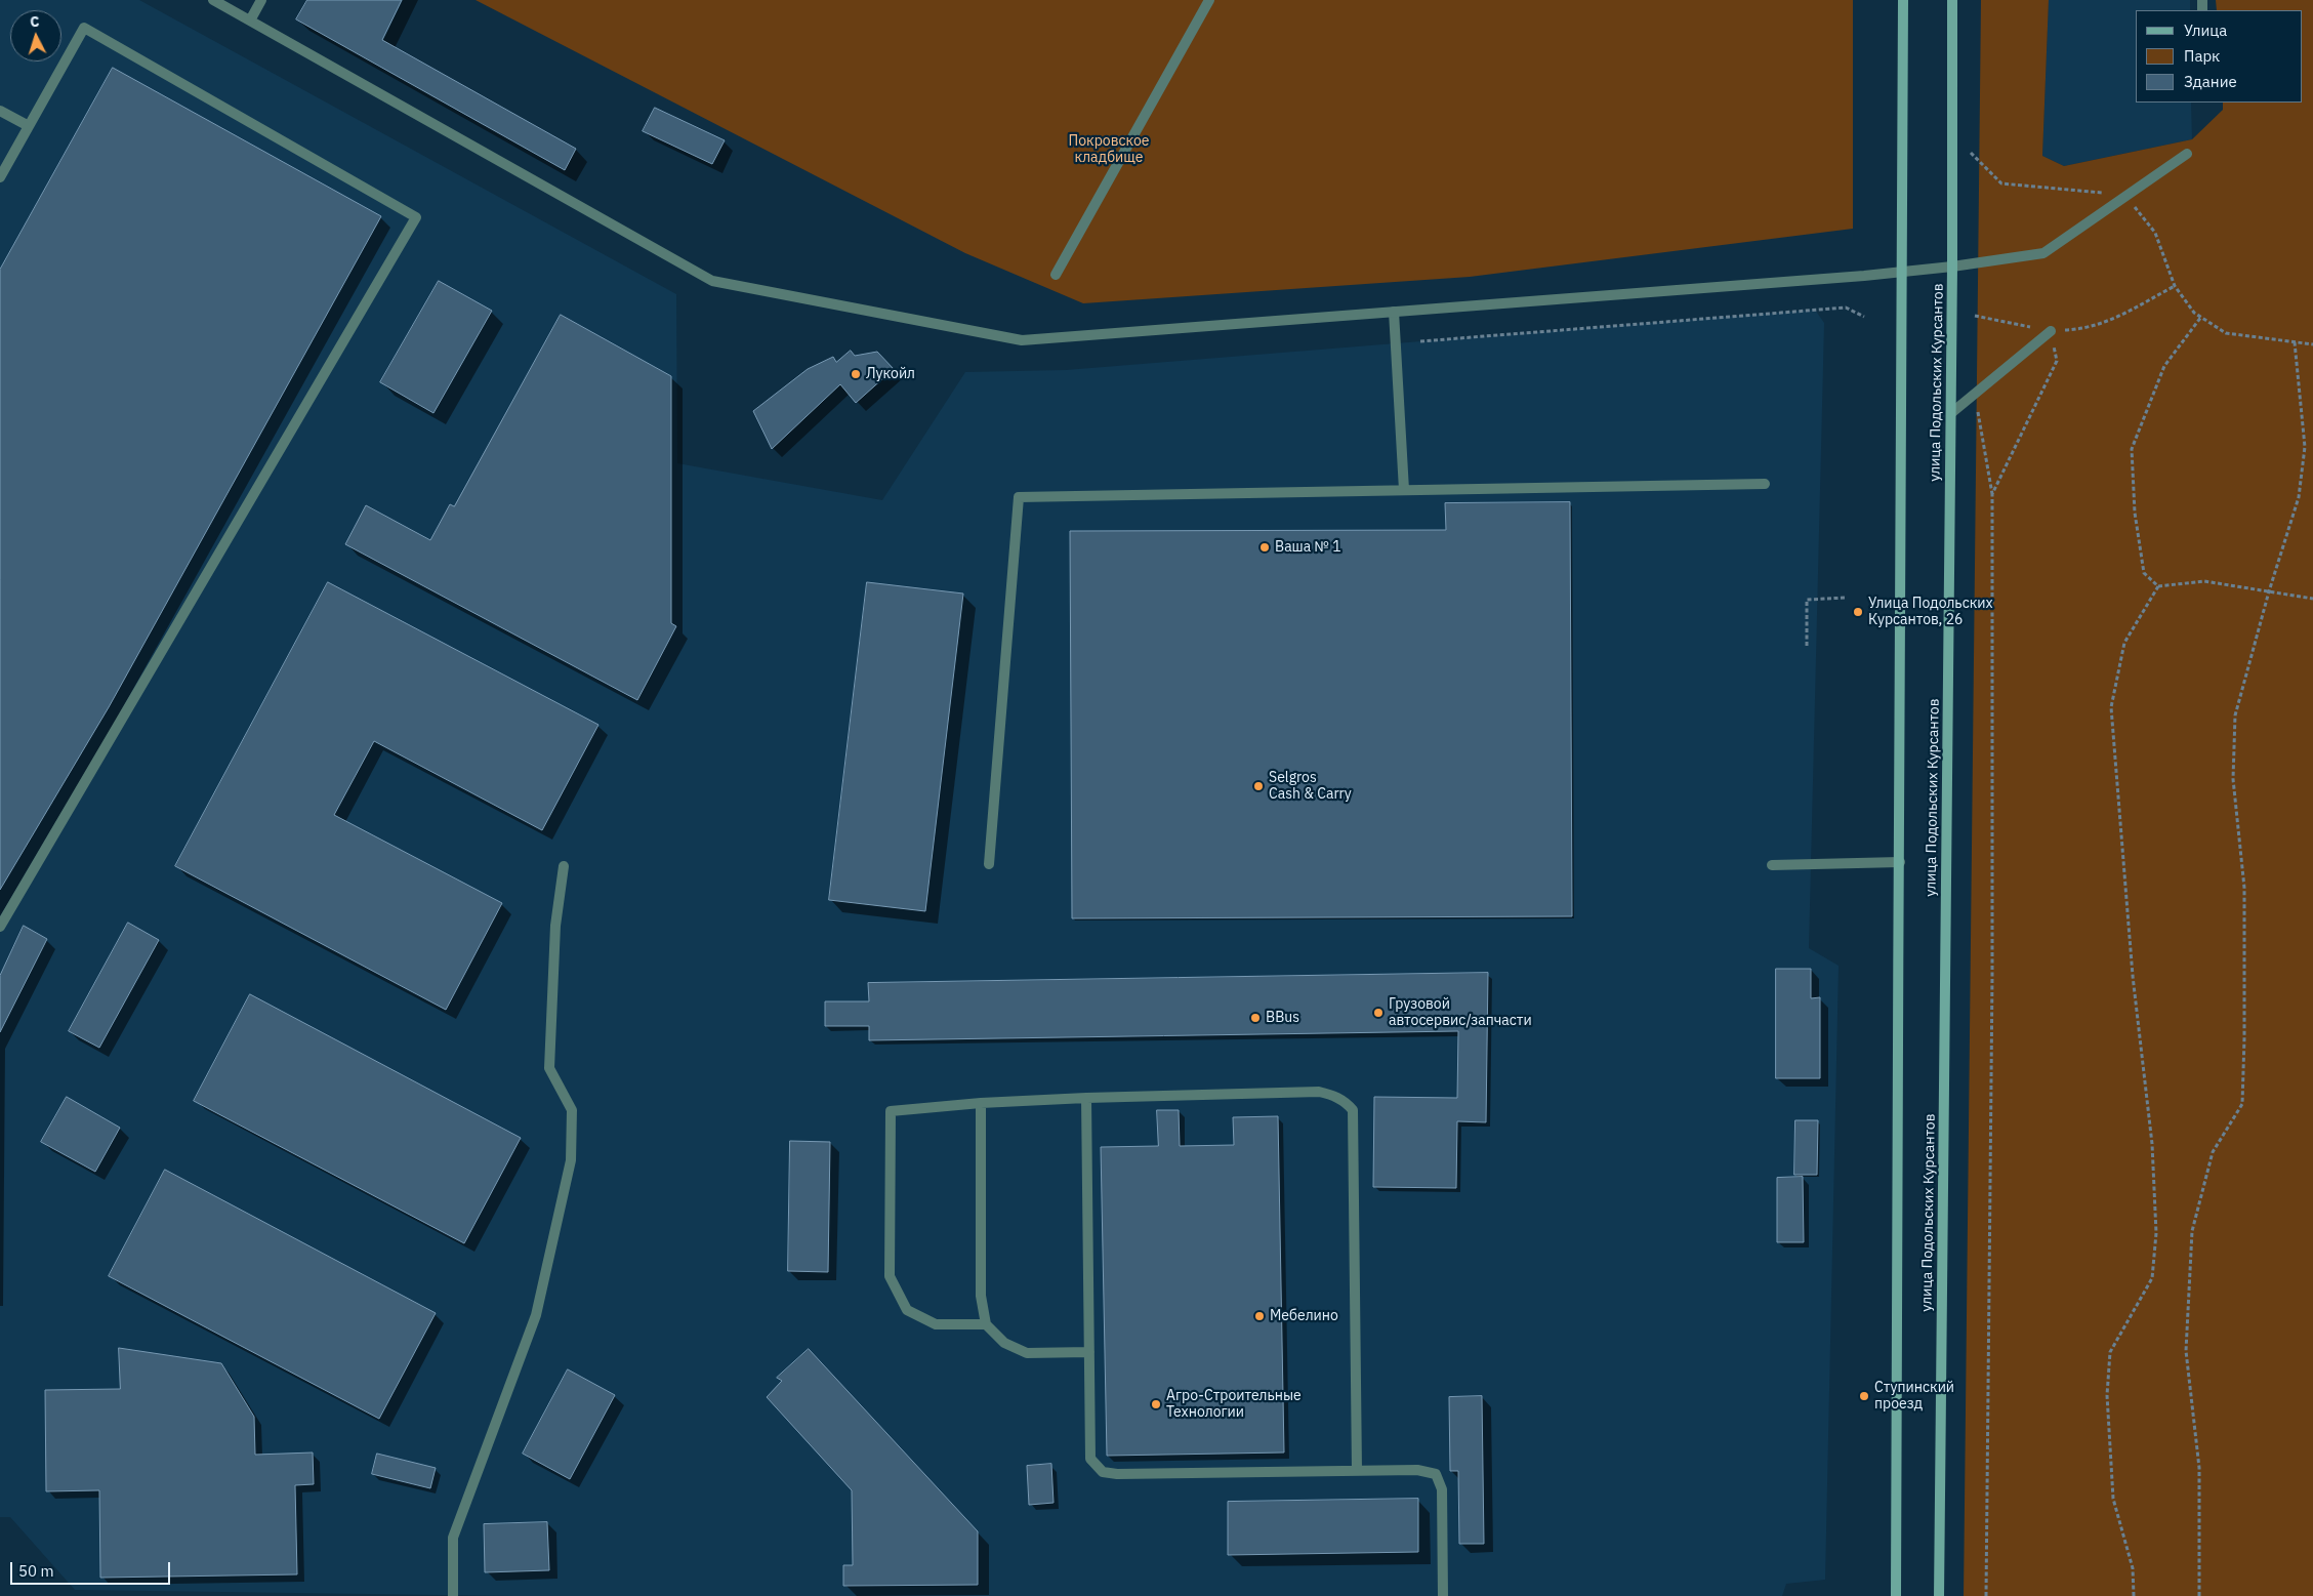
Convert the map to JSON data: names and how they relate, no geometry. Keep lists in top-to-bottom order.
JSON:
{
  "streets": {
    "main road": ["улица Подольских Курсантов"]
  },
  "parks": ["Покровское кладбище"],
  "places": [
    "Лукойл",
    "Ваша № 1",
    "Улица Подольских Курсантов, 26",
    "Selgros Cash & Carry",
    "Грузовой автосервис/запчасти",
    "BBus",
    "Мебелино",
    "Ступинский проезд",
    "Агро-Строительные Технологии"
  ],
  "legend": ["Улица", "Парк", "Здание"],
  "scale_bar": "50 m",
  "north": "top"
}
